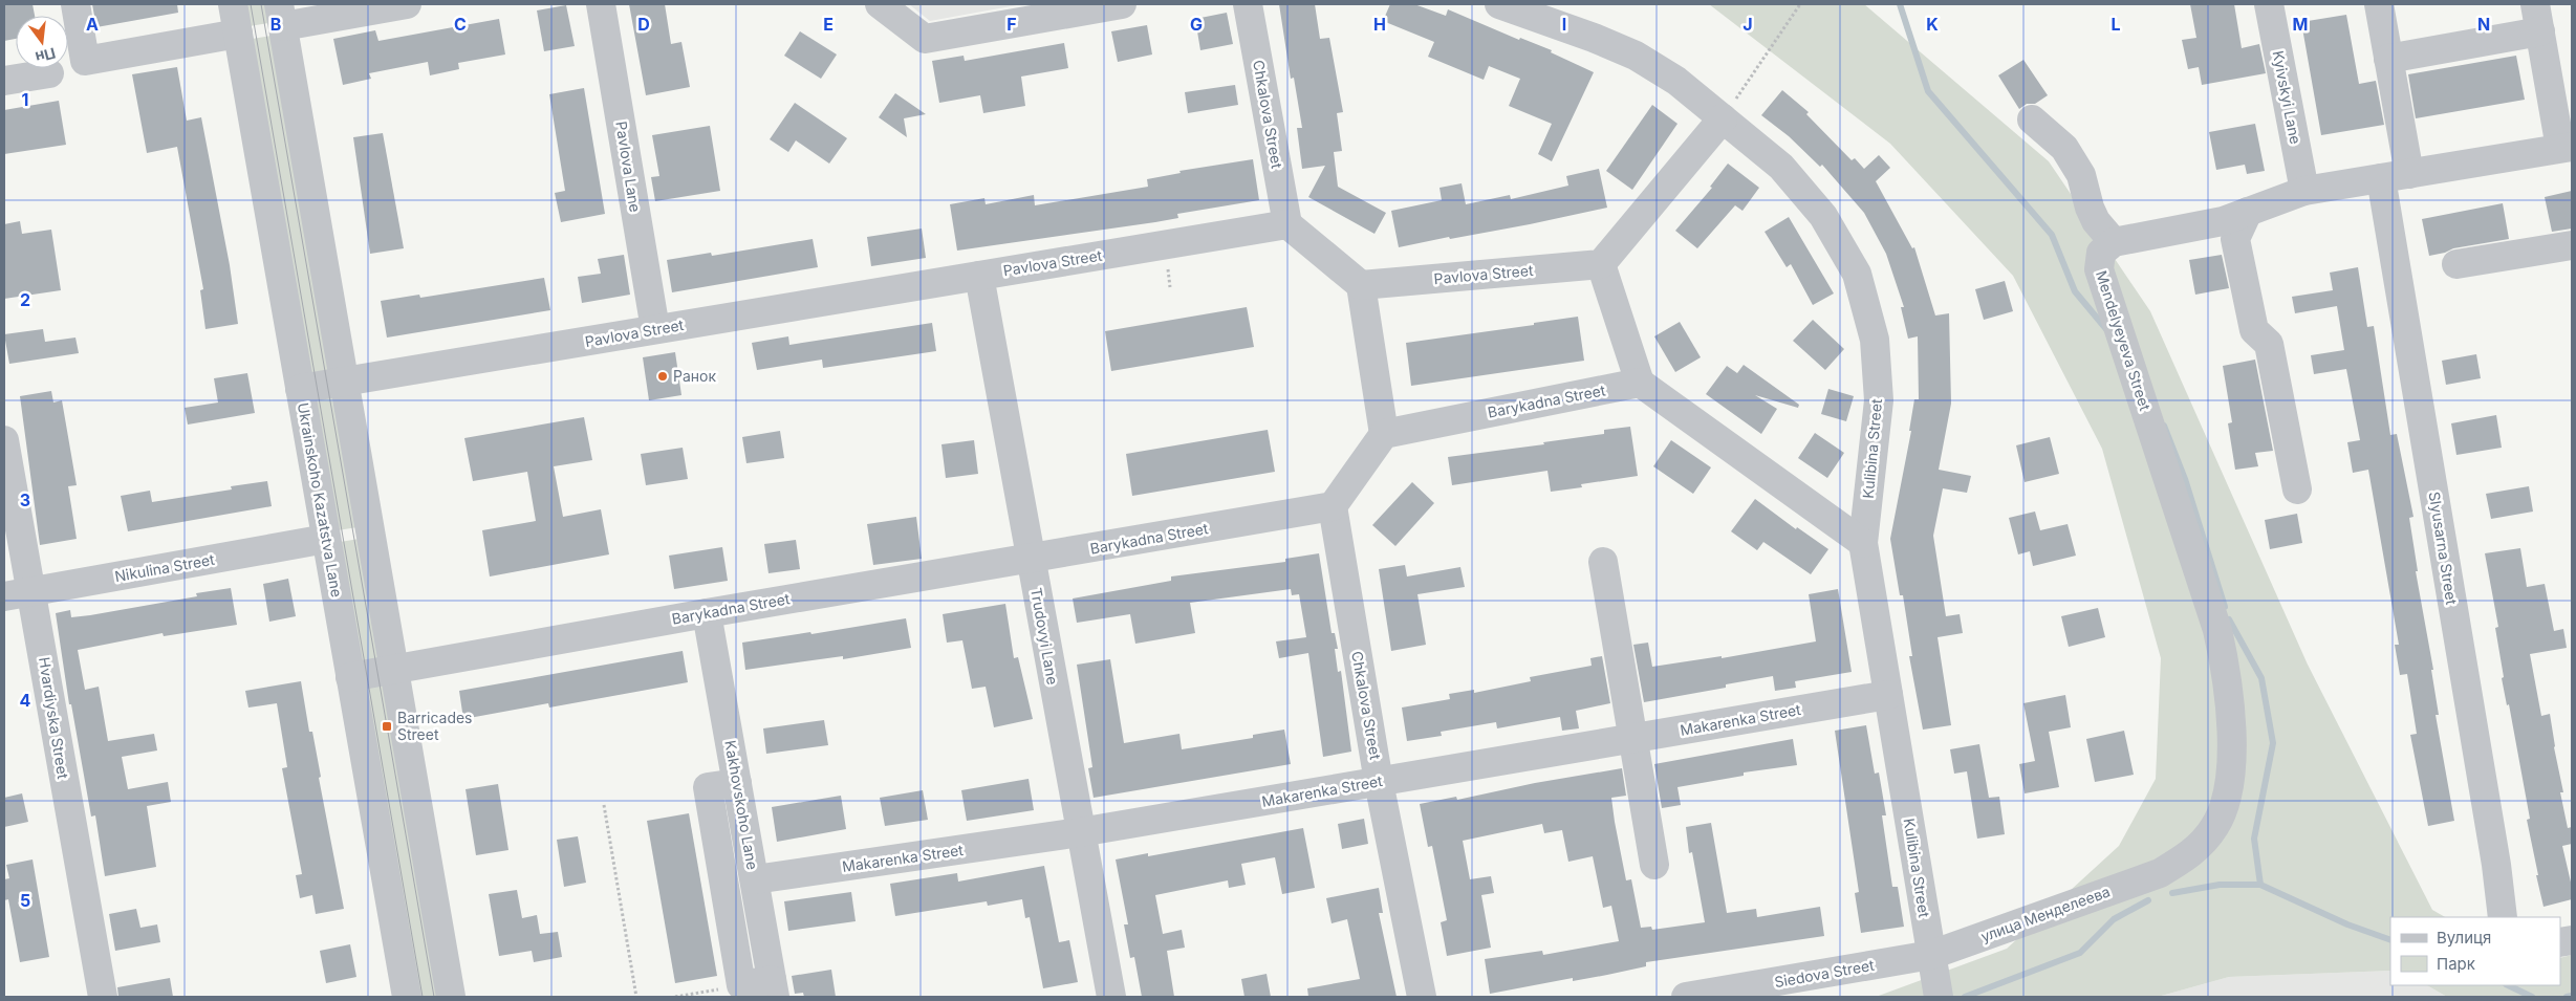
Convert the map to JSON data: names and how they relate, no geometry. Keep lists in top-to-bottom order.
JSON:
{
  "streets": {
    "street": [
      "Kyivskyi Lane",
      "Chkalova Street",
      "Pavlova Lane",
      "Pavlova Street",
      "Mendelyeyeva Street",
      "Barykadna Street",
      "Kulibina Street",
      "Ukrainskoho Kazatstva Lane",
      "Slyusarna Street",
      "Nikulina Street",
      "Trudovyi Lane",
      "Hvardiyska Street",
      "Makarenka Street",
      "Kakhovskoho Lane",
      "улица Менделеева",
      "Siedova Street"
    ]
  },
  "crossings": [
    ["Chkalova Street", "Pavlova Street"],
    ["Chkalova Street", "Barykadna Street"],
    ["Chkalova Street", "Makarenka Street"],
    ["Pavlova Lane", "Pavlova Street"],
    ["Pavlova Street", "Ukrainskoho Kazatstva Lane"],
    ["Pavlova Street", "Trudovyi Lane"],
    ["Mendelyeyeva Street", "улица Менделеева"],
    ["Barykadna Street", "Ukrainskoho Kazatstva Lane"],
    ["Barykadna Street", "Trudovyi Lane"],
    ["Barykadna Street", "Kakhovskoho Lane"],
    ["Kulibina Street", "Makarenka Street"],
    ["Kulibina Street", "улица Менделеева"],
    ["Kulibina Street", "Siedova Street"],
    ["Ukrainskoho Kazatstva Lane", "Nikulina Street"],
    ["Nikulina Street", "Hvardiyska Street"],
    ["Trudovyi Lane", "Makarenka Street"],
    ["Makarenka Street", "Kakhovskoho Lane"],
    ["улица Менделеева", "Siedova Street"]
  ],
  "places": {
    "other": ["Ранок"],
    "transit": ["Barricades Street"]
  },
  "legend": ["Вулиця", "Парк"],
  "north": "bottom",
  "grid": {
    "columns": [
      "A",
      "B",
      "C",
      "D",
      "E",
      "F",
      "G",
      "H",
      "I",
      "J",
      "K",
      "L",
      "M",
      "N"
    ],
    "rows": [
      "1",
      "2",
      "3",
      "4",
      "5"
    ]
  }
}
